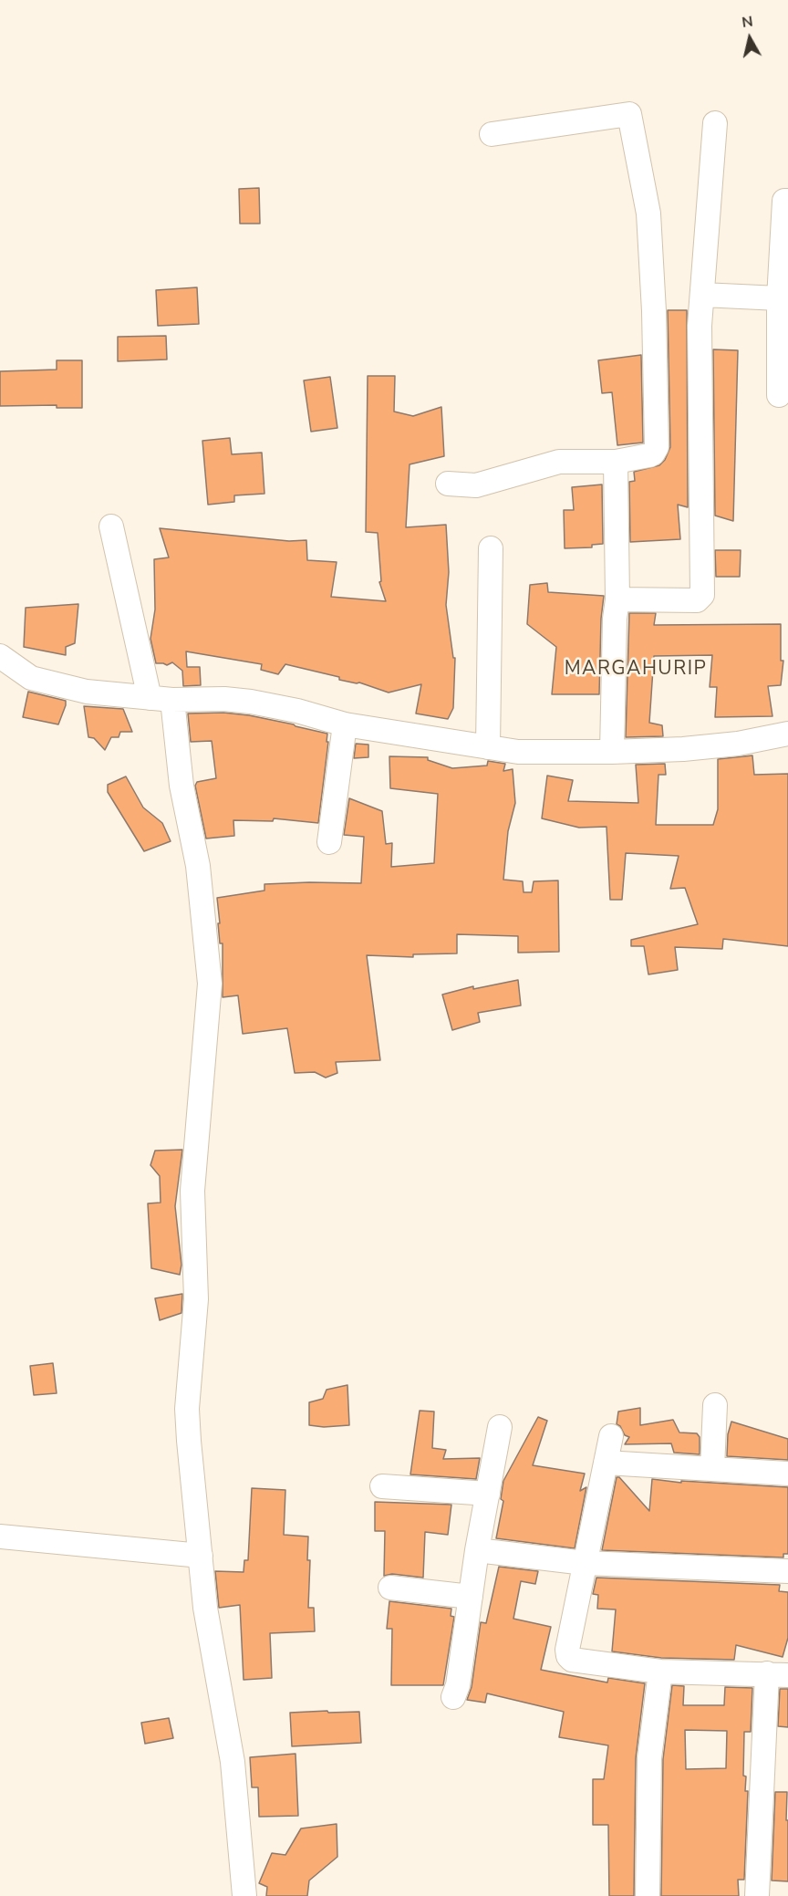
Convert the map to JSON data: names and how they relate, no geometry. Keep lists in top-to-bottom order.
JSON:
{
  "districts": ["MARGAHURIP"],
  "north": "top"
}
